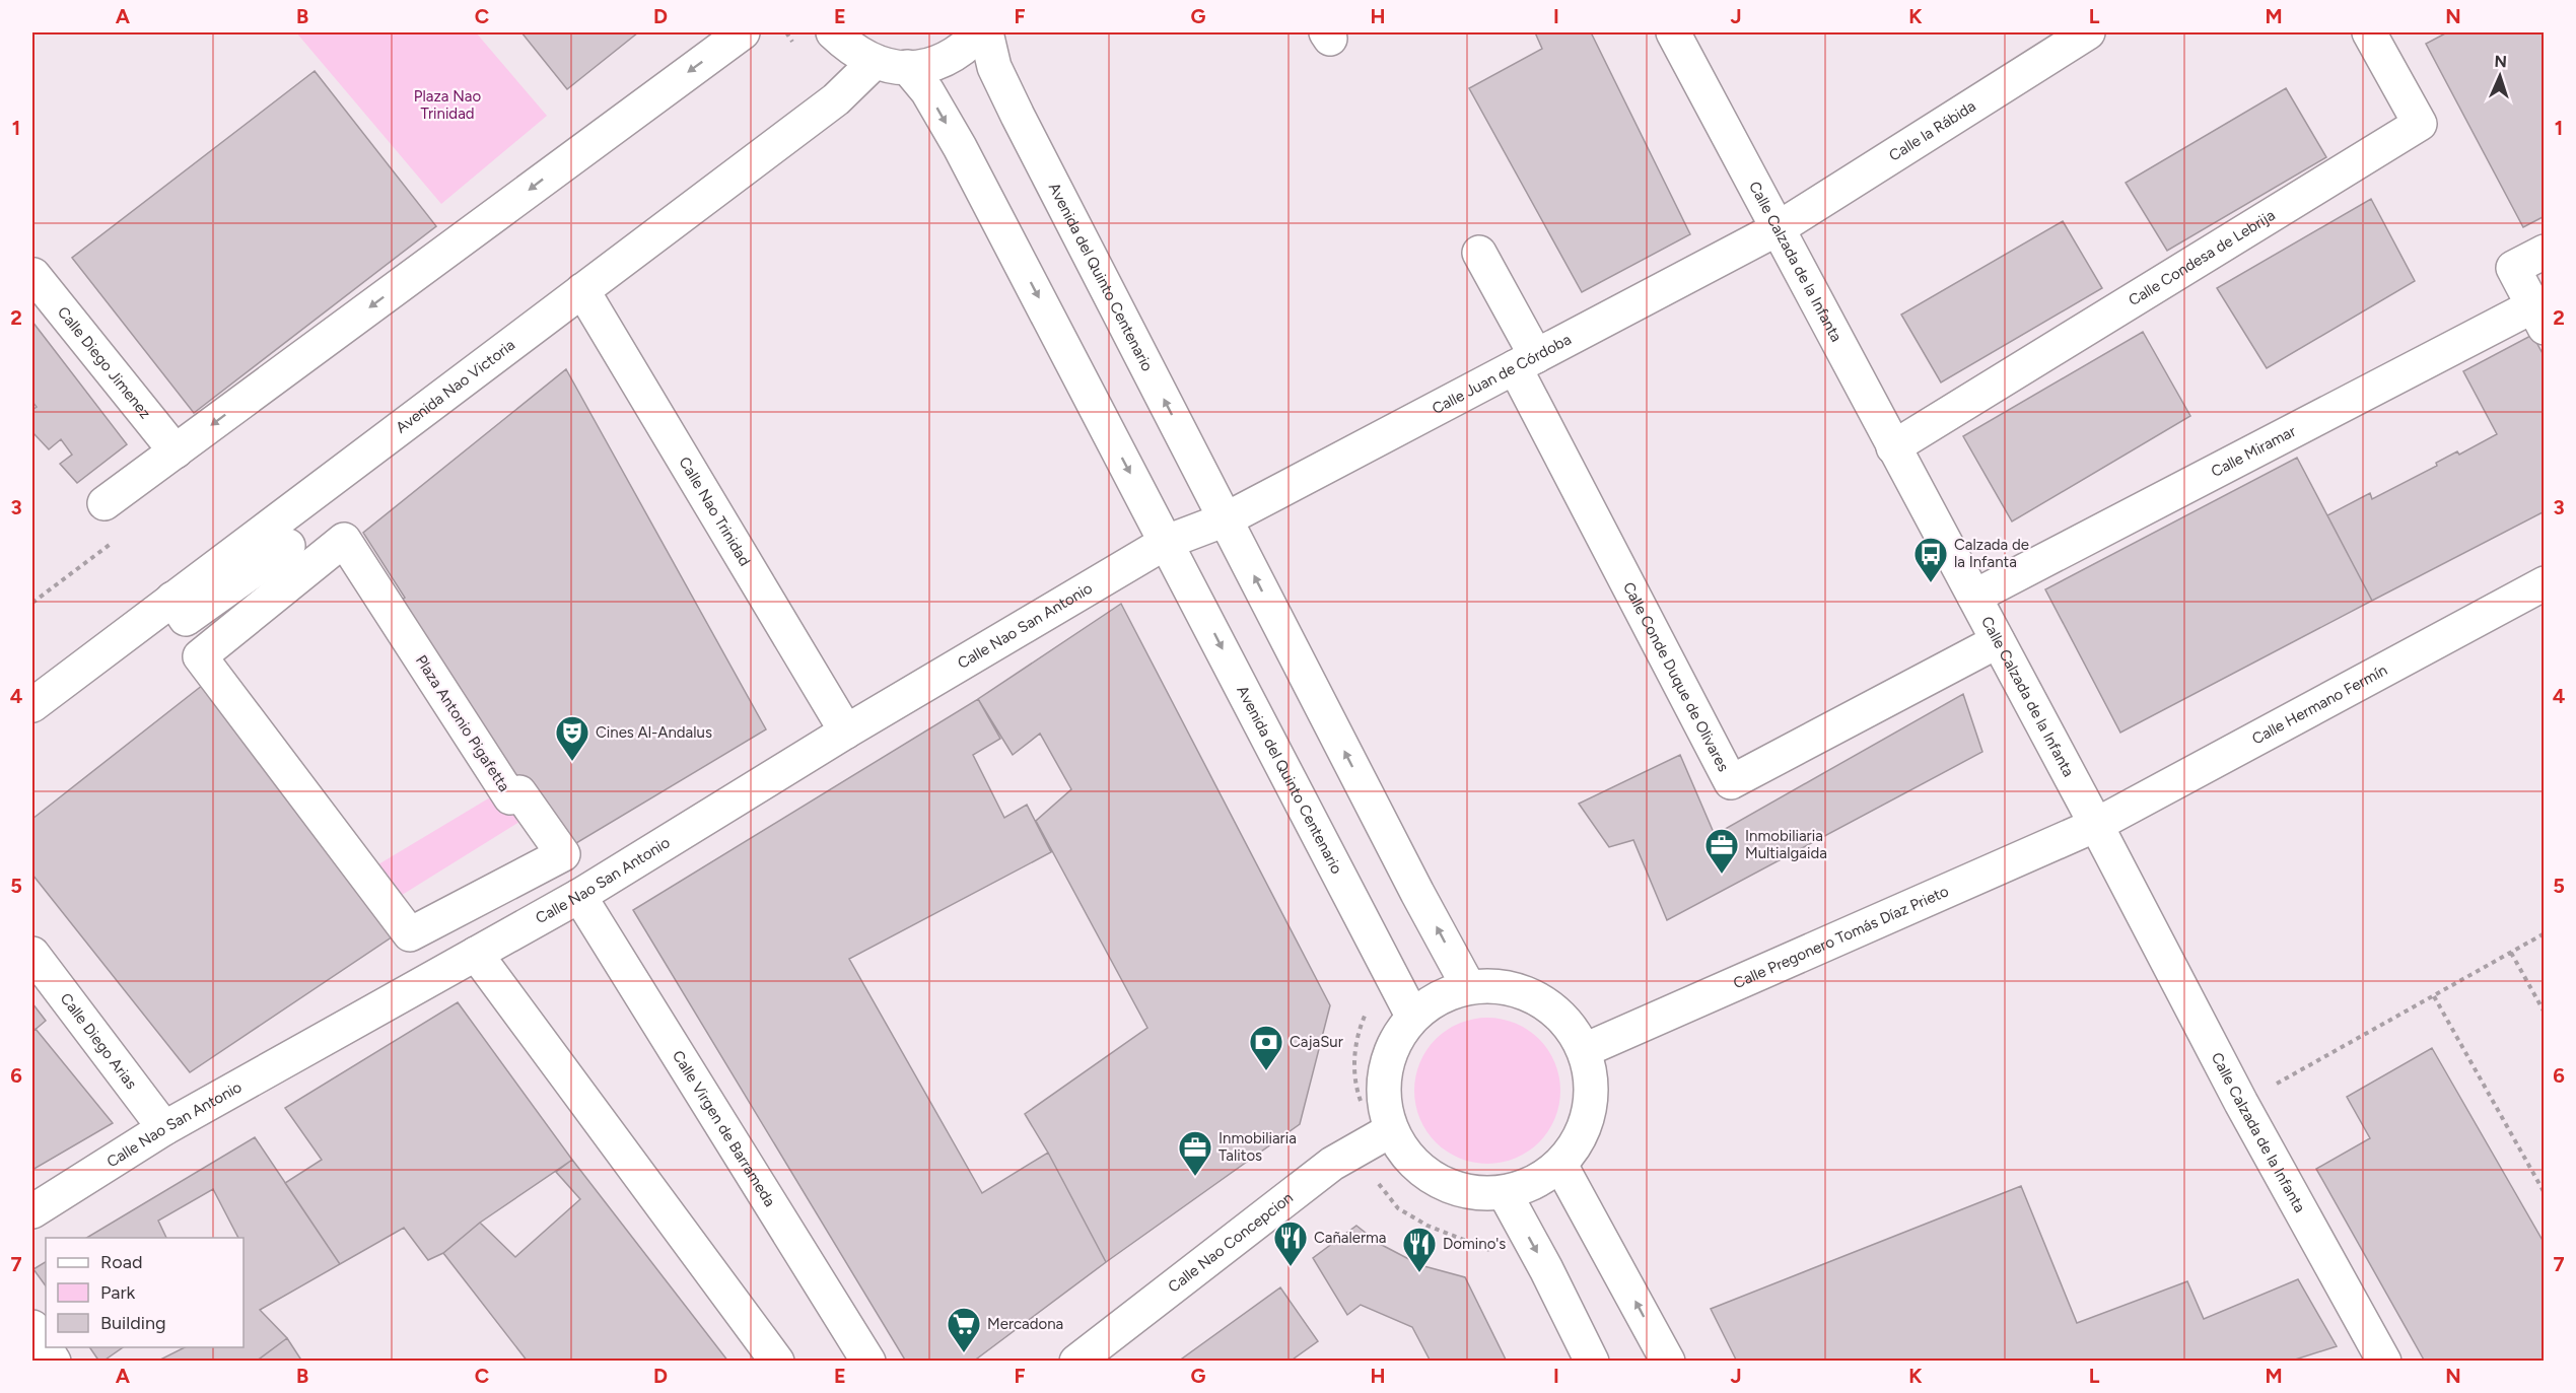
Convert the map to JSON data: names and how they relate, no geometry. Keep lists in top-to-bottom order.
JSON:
{
  "streets": {
    "street": [
      "Calle la Rábida",
      "Calle Condesa de Lebrija",
      "Calle Calzada de la Infanta",
      "Avenida del Quinto Centenario",
      "Calle Diego Jimenez",
      "Calle Juan de Córdoba",
      "Avenida Nao Victoria",
      "Calle Miramar",
      "Calle Nao Trinidad",
      "Calle Nao San Antonio",
      "Calle Conde Duque de Olivares",
      "Calle Hermano Fermín",
      "Plaza Antonio Pigafetta",
      "Calle Pregonero Tomás Díaz Prieto",
      "Calle Diego Arias",
      "Calle Virgen de Barrameda",
      "Calle Nao Concepcion"
    ]
  },
  "crossings": [
    ["Calle la Rábida", "Calle Calzada de la Infanta"],
    ["Calle la Rábida", "Calle Juan de Córdoba"],
    ["Calle Condesa de Lebrija", "Calle Calzada de la Infanta"],
    ["Calle Calzada de la Infanta", "Calle Juan de Córdoba"],
    ["Calle Calzada de la Infanta", "Calle Miramar"],
    ["Calle Calzada de la Infanta", "Calle Conde Duque de Olivares"],
    ["Calle Calzada de la Infanta", "Calle Hermano Fermín"],
    ["Calle Calzada de la Infanta", "Calle Pregonero Tomás Díaz Prieto"],
    ["Avenida del Quinto Centenario", "Calle Juan de Córdoba"],
    ["Avenida del Quinto Centenario", "Calle Nao San Antonio"],
    ["Avenida del Quinto Centenario", "Calle Pregonero Tomás Díaz Prieto"],
    ["Avenida del Quinto Centenario", "Calle Nao Concepcion"],
    ["Calle Juan de Córdoba", "Calle Conde Duque de Olivares"],
    ["Avenida Nao Victoria", "Calle Nao Trinidad"],
    ["Calle Nao Trinidad", "Calle Nao San Antonio"],
    ["Calle Nao San Antonio", "Calle Diego Arias"],
    ["Calle Nao San Antonio", "Calle Virgen de Barrameda"],
    ["Calle Hermano Fermín", "Calle Pregonero Tomás Díaz Prieto"],
    ["Calle Pregonero Tomás Díaz Prieto", "Calle Nao Concepcion"]
  ],
  "parks": ["Plaza Nao Trinidad"],
  "places": {
    "bus stop": ["Calzada de la Infanta"],
    "theatre": ["Cines Al-Andalus"],
    "office": ["Inmobiliaria Multialgaida", "Inmobiliaria Talitos"],
    "bank": ["CajaSur"],
    "restaurant": ["Cañalerma", "Domino's"],
    "supermarket": ["Mercadona"]
  },
  "legend": ["Road", "Park", "Building"],
  "north": "top",
  "grid": {
    "columns": [
      "A",
      "B",
      "C",
      "D",
      "E",
      "F",
      "G",
      "H",
      "I",
      "J",
      "K",
      "L",
      "M",
      "N"
    ],
    "rows": [
      "1",
      "2",
      "3",
      "4",
      "5",
      "6",
      "7"
    ]
  }
}
